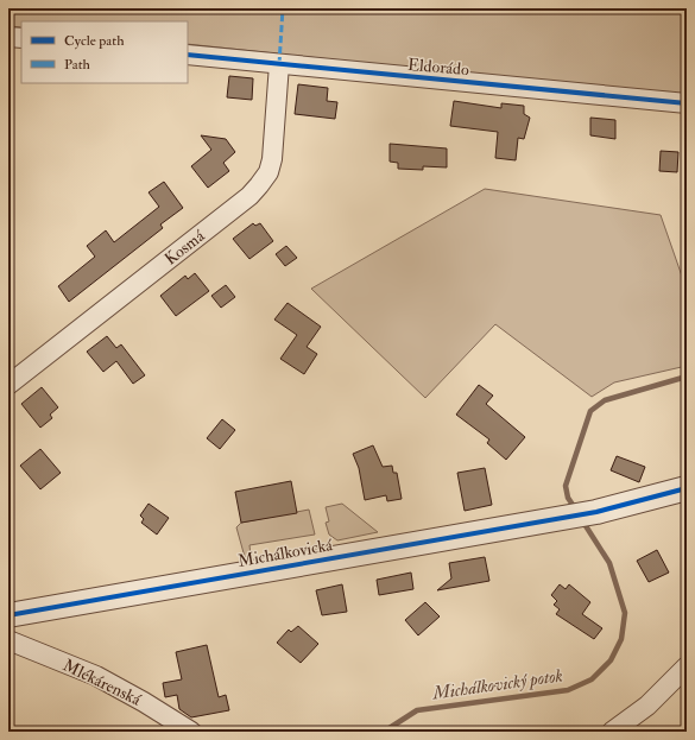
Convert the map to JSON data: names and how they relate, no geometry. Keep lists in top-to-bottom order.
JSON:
{
  "streets": {
    "street": [
      "Eldorádo",
      "Kosmá",
      "Michálkovická",
      "Mlékárenská"
    ]
  },
  "crossings": [
    ["Eldorádo", "Kosmá"]
  ],
  "water": ["Michálkovický potok"],
  "legend": ["Cycle path", "Path"]
}
